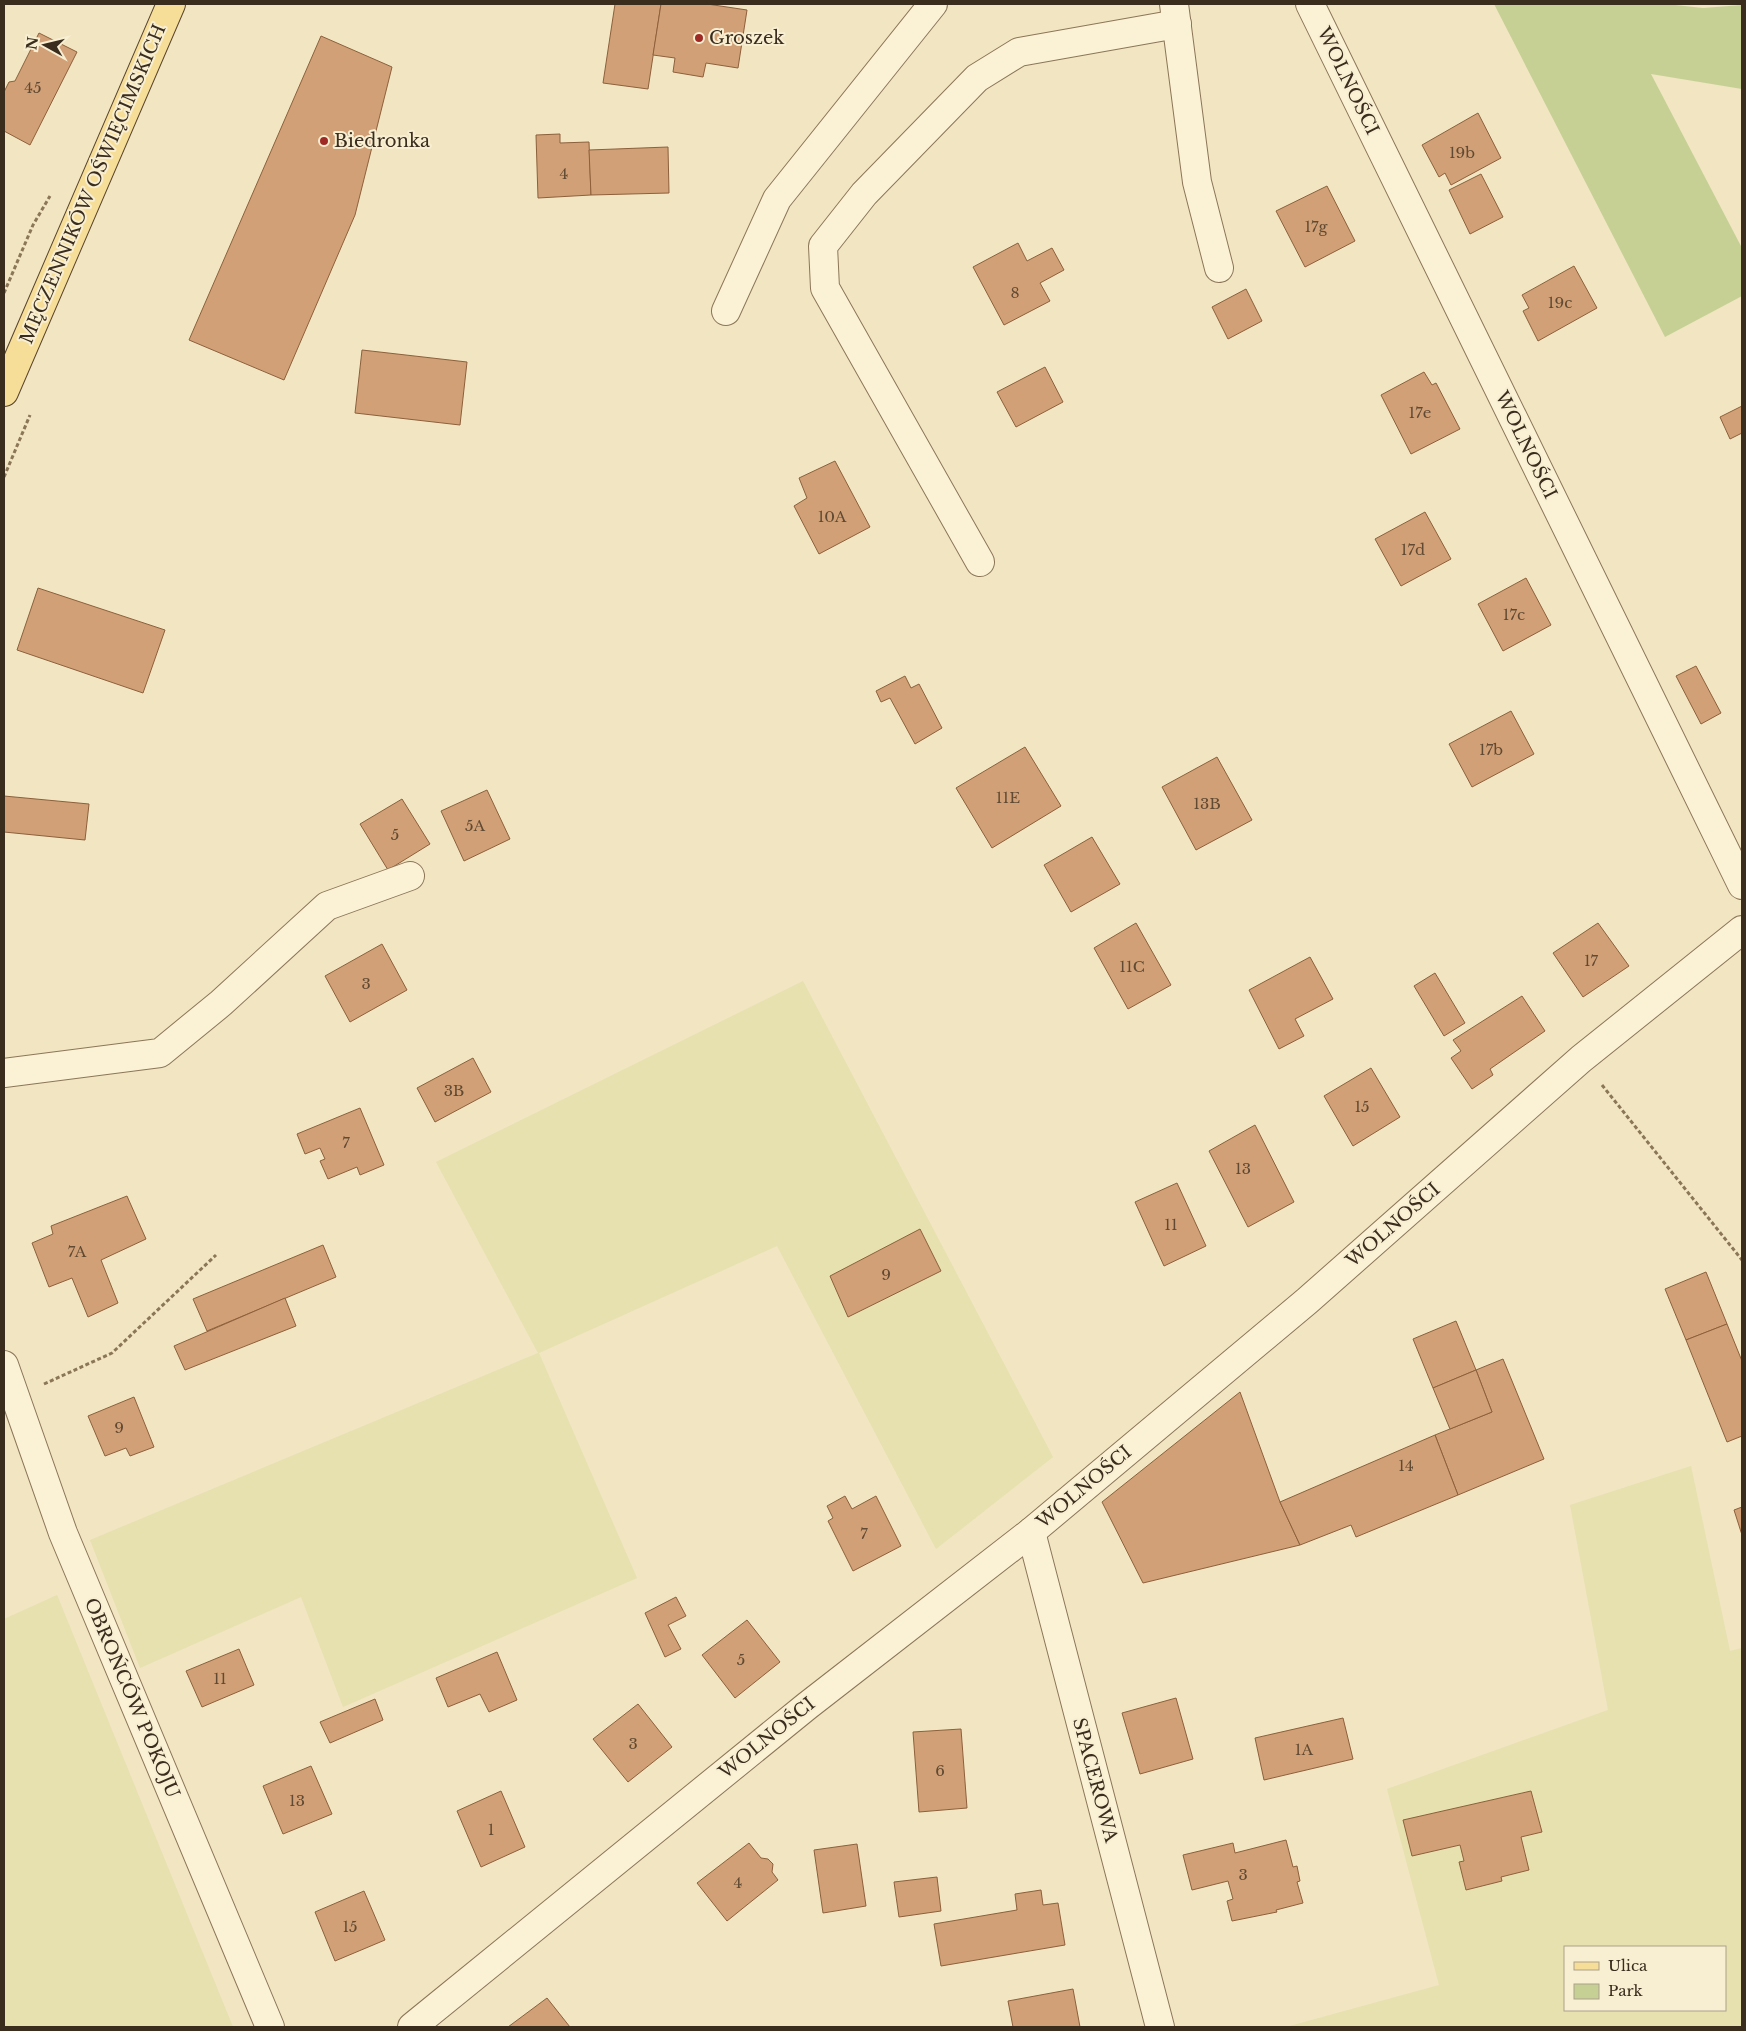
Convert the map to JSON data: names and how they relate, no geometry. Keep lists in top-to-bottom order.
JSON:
{
  "streets": {
    "main road": ["MĘCZENNIKÓW OŚWIĘCIMSKICH"],
    "street": ["WOLNOŚCI", "OBROŃCÓW POKOJU", "SPACEROWA"]
  },
  "crossings": [
    ["WOLNOŚCI", "SPACEROWA"]
  ],
  "places": ["Groszek", "Biedronka"],
  "house_numbers": [
    "45",
    "19b",
    "4",
    "17g",
    "8",
    "19c",
    "17e",
    "10A",
    "17d",
    "17c",
    "17b",
    "11E",
    "13B",
    "5A",
    "5",
    "17",
    "11C",
    "3",
    "3B",
    "15",
    "7",
    "13",
    "11",
    "7A",
    "9",
    "9",
    "14",
    "7",
    "5",
    "11",
    "3",
    "1A",
    "6",
    "13",
    "1",
    "3",
    "4",
    "15"
  ],
  "legend": ["Ulica", "Park"],
  "north": "left"
}
